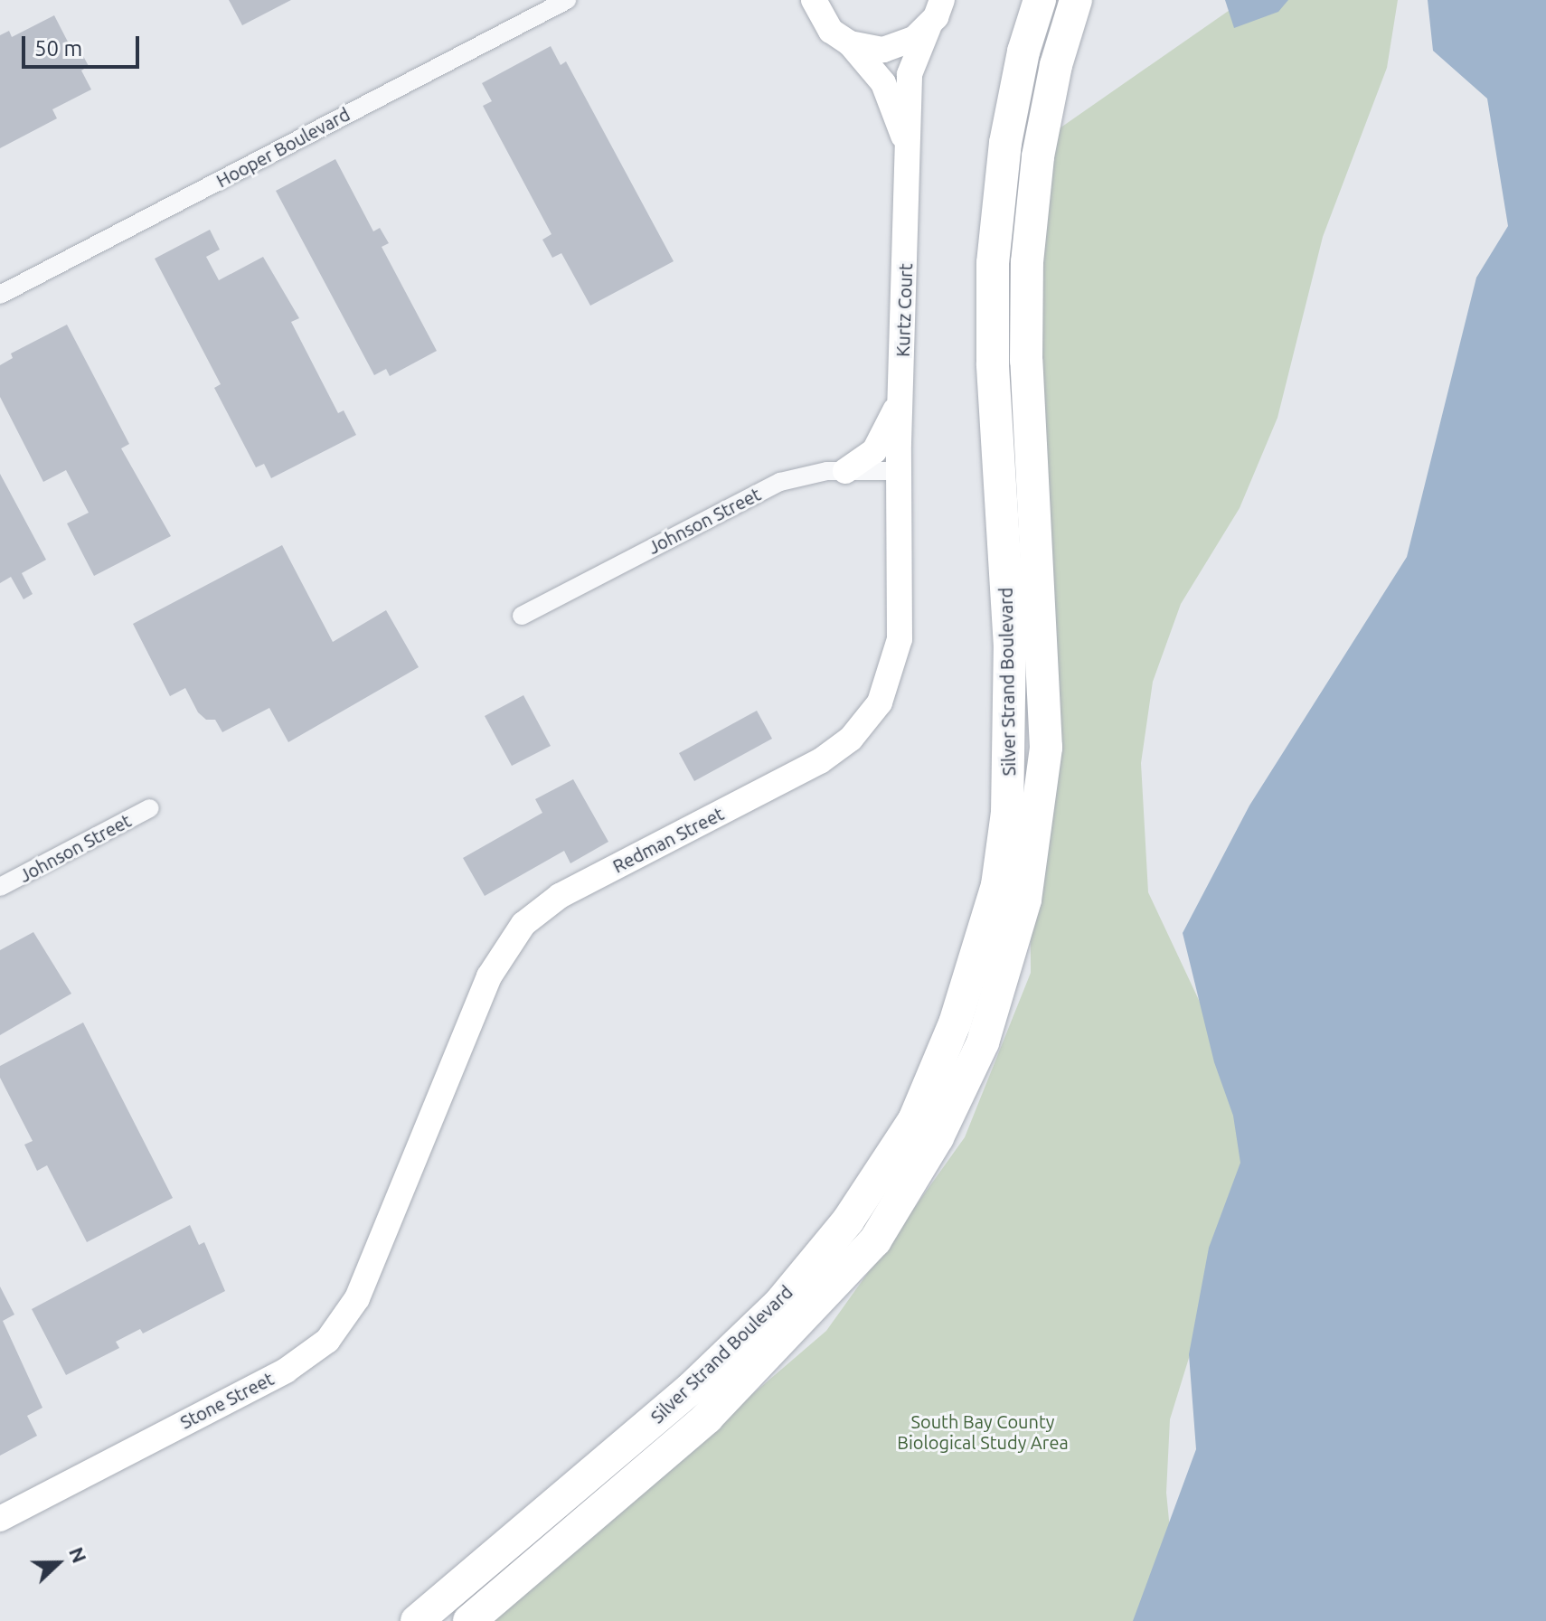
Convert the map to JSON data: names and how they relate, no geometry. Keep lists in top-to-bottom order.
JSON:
{
  "streets": {
    "highway": ["Silver Strand Boulevard"],
    "street": [
      "Hooper Boulevard",
      "Kurtz Court",
      "Johnson Street",
      "Redman Street",
      "Stone Street"
    ]
  },
  "crossings": [
    ["Kurtz Court", "Johnson Street"],
    ["Kurtz Court", "Redman Street"],
    ["Johnson Street", "Redman Street"],
    ["Redman Street", "Stone Street"]
  ],
  "parks": ["South Bay County Biological Study Area"],
  "scale_bar": "50 m",
  "north": "right"
}
